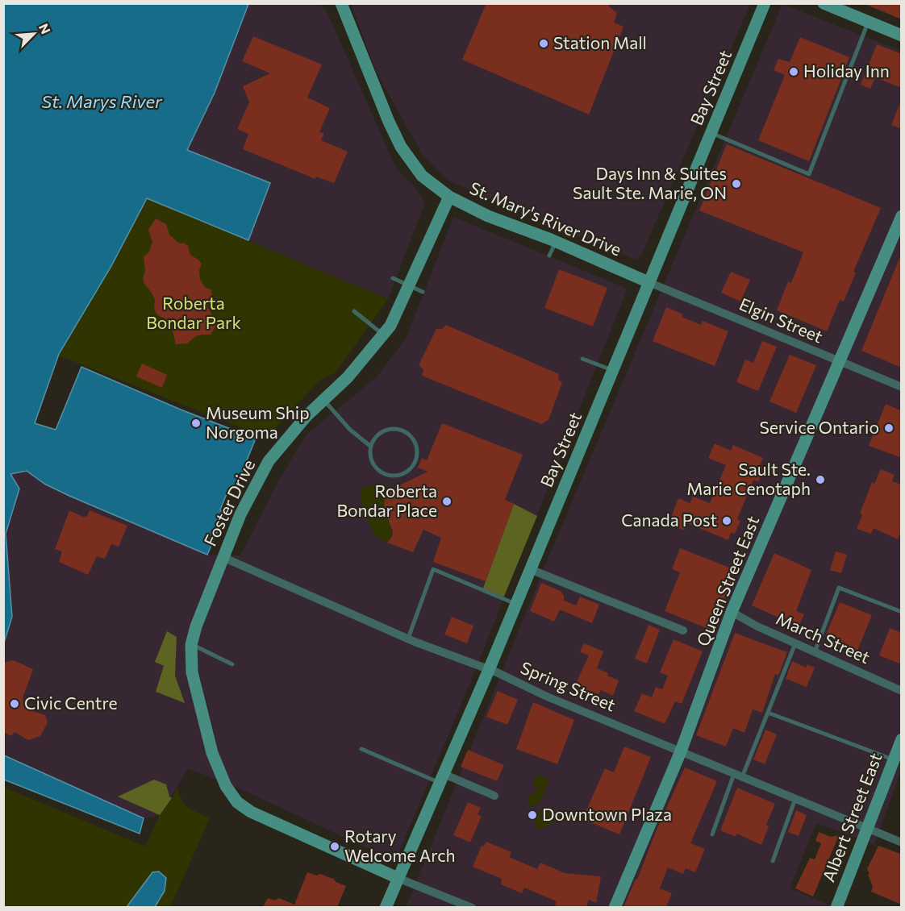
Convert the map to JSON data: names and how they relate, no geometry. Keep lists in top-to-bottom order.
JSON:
{
  "streets": {
    "main road": [
      "Bay Street",
      "St. Mary's River Drive",
      "Foster Drive",
      "Queen Street East",
      "Albert Street East"
    ],
    "street": ["Elgin Street", "March Street", "Spring Street"]
  },
  "crossings": [
    ["Bay Street", "St. Mary's River Drive"],
    ["Bay Street", "Elgin Street"],
    ["Bay Street", "Foster Drive"],
    ["Bay Street", "Spring Street"],
    ["St. Mary's River Drive", "Elgin Street"],
    ["St. Mary's River Drive", "Foster Drive"],
    ["Elgin Street", "Queen Street East"],
    ["Foster Drive", "Spring Street"],
    ["Queen Street East", "March Street"],
    ["Queen Street East", "Spring Street"],
    ["Spring Street", "Albert Street East"]
  ],
  "water": ["St. Marys River"],
  "parks": ["Roberta Bondar Park"],
  "places": [
    "Station Mall",
    "Holiday Inn",
    "Days Inn & Suites Sault Ste. Marie, ON",
    "Museum Ship Norgoma",
    "Service Ontario",
    "Sault Ste. Marie Cenotaph",
    "Roberta Bondar Place",
    "Canada Post",
    "Civic Centre",
    "Downtown Plaza",
    "Rotary Welcome Arch"
  ],
  "north": "top right"
}
